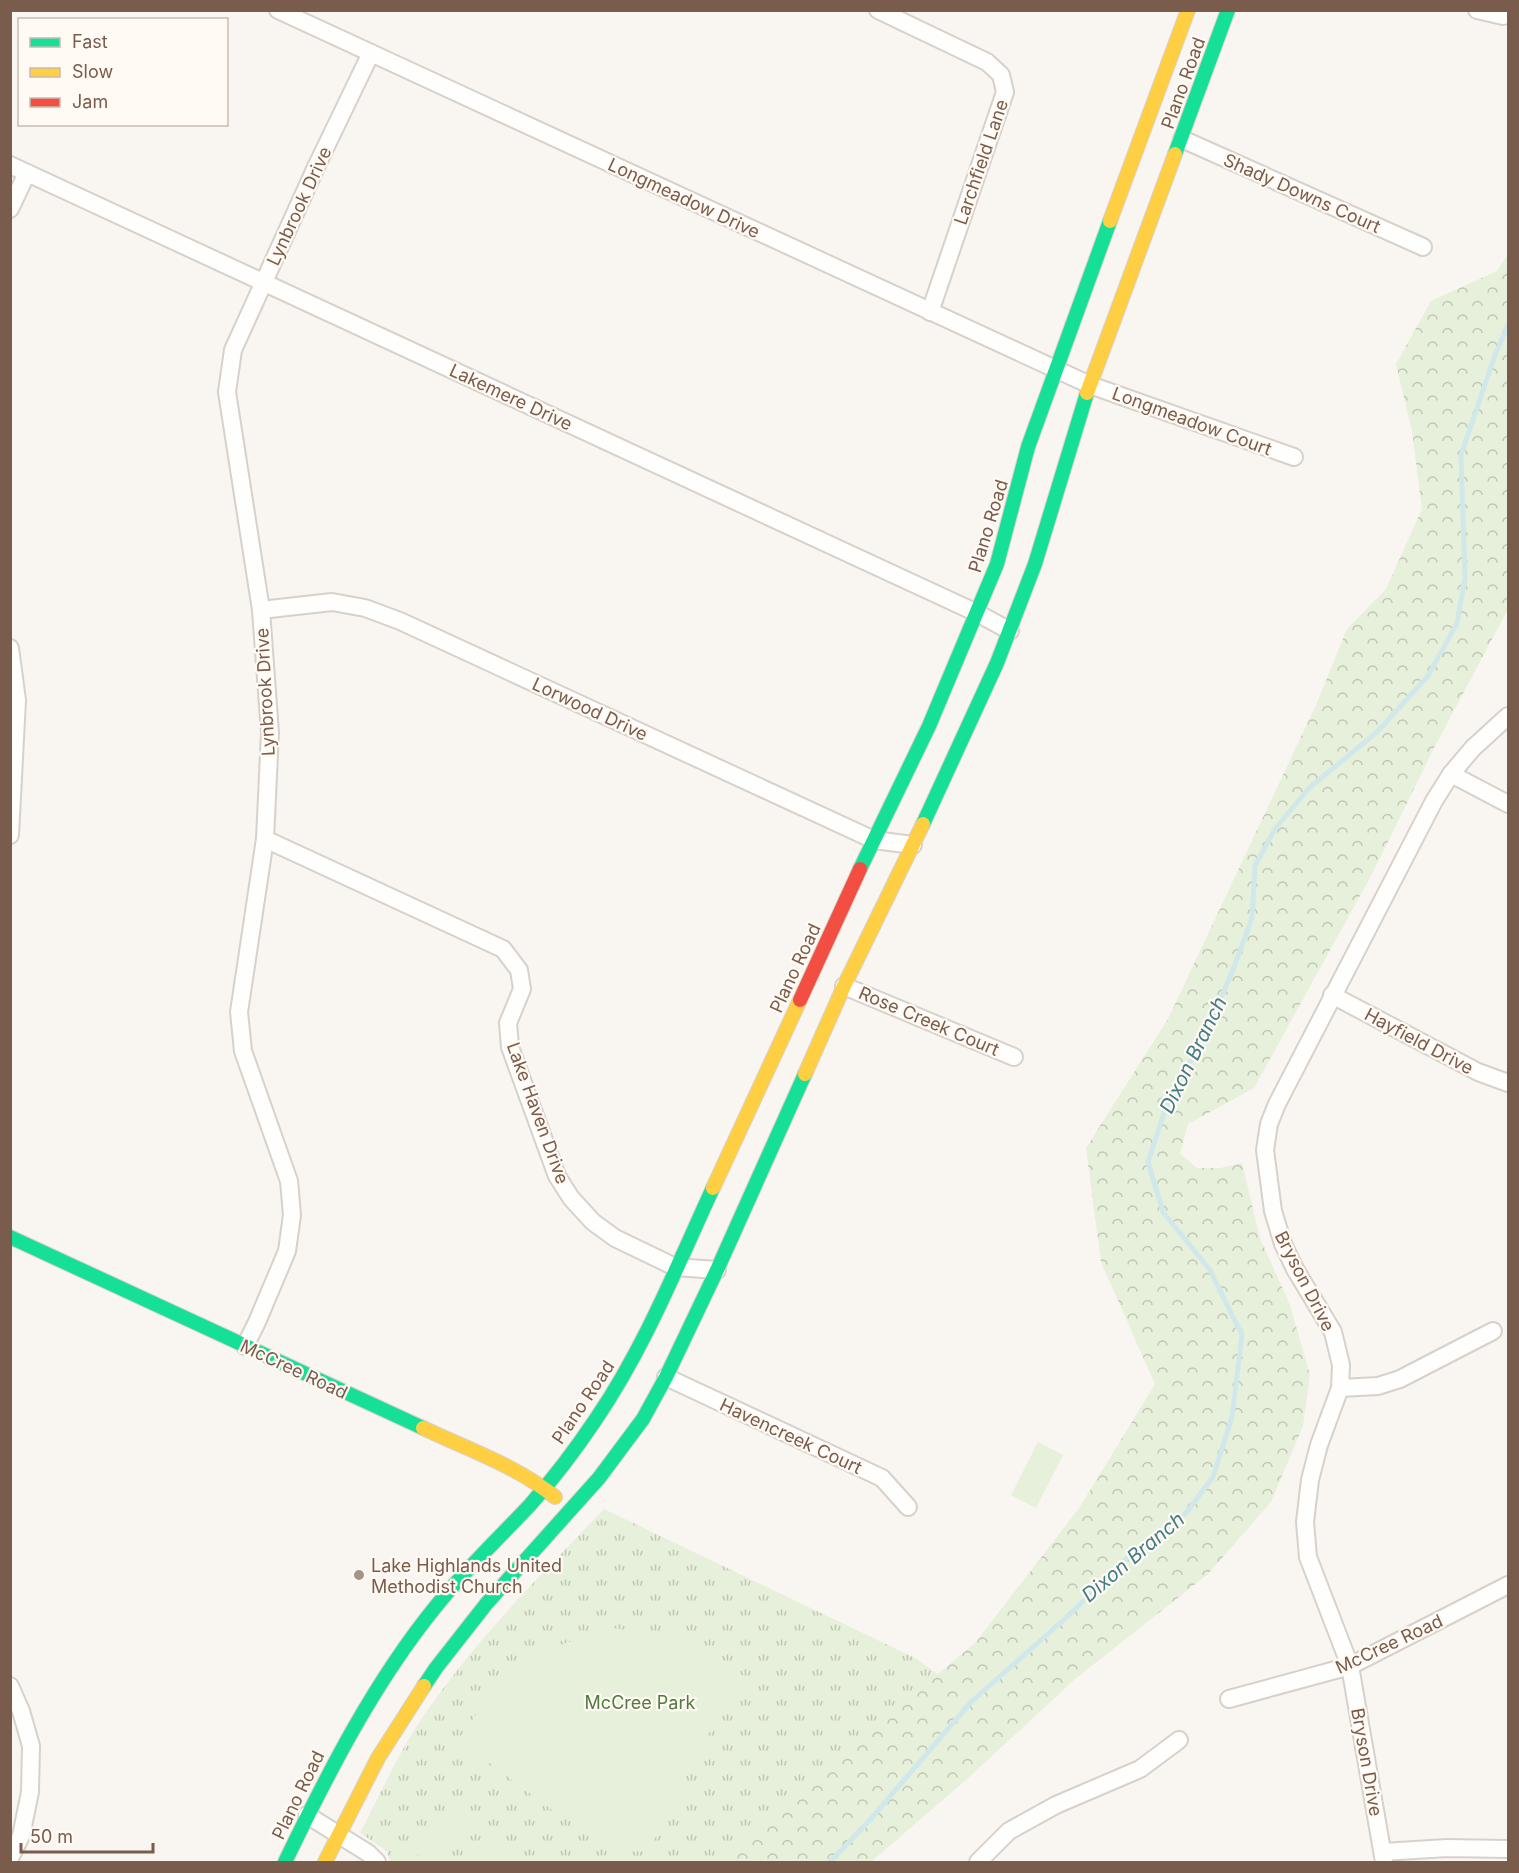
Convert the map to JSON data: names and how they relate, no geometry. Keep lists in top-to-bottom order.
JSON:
{
  "streets": {
    "main road": ["Plano Road", "McCree Road"],
    "street": [
      "Larchfield Lane",
      "Shady Downs Court",
      "Longmeadow Drive",
      "Lynbrook Drive",
      "Lakemere Drive",
      "Longmeadow Court",
      "Lorwood Drive",
      "Rose Creek Court",
      "Hayfield Drive",
      "Lake Haven Drive",
      "Bryson Drive",
      "Havencreek Court"
    ]
  },
  "crossings": [
    ["Plano Road", "Shady Downs Court"],
    ["Plano Road", "Longmeadow Drive"],
    ["Plano Road", "Lakemere Drive"],
    ["Plano Road", "Longmeadow Court"],
    ["Plano Road", "Lorwood Drive"],
    ["Plano Road", "Rose Creek Court"],
    ["Plano Road", "Lake Haven Drive"],
    ["Plano Road", "McCree Road"],
    ["Plano Road", "Havencreek Court"],
    ["Larchfield Lane", "Longmeadow Drive"],
    ["Longmeadow Drive", "Lynbrook Drive"],
    ["Longmeadow Drive", "Longmeadow Court"],
    ["Lynbrook Drive", "Lakemere Drive"],
    ["Lynbrook Drive", "Lorwood Drive"],
    ["Lynbrook Drive", "Lake Haven Drive"],
    ["Lynbrook Drive", "McCree Road"],
    ["Hayfield Drive", "Bryson Drive"],
    ["Bryson Drive", "McCree Road"]
  ],
  "water": ["Dixon Branch"],
  "parks": ["McCree Park"],
  "places": ["Lake Highlands United Methodist Church"],
  "legend": ["Fast", "Slow", "Jam"],
  "scale_bar": "50 m"
}
